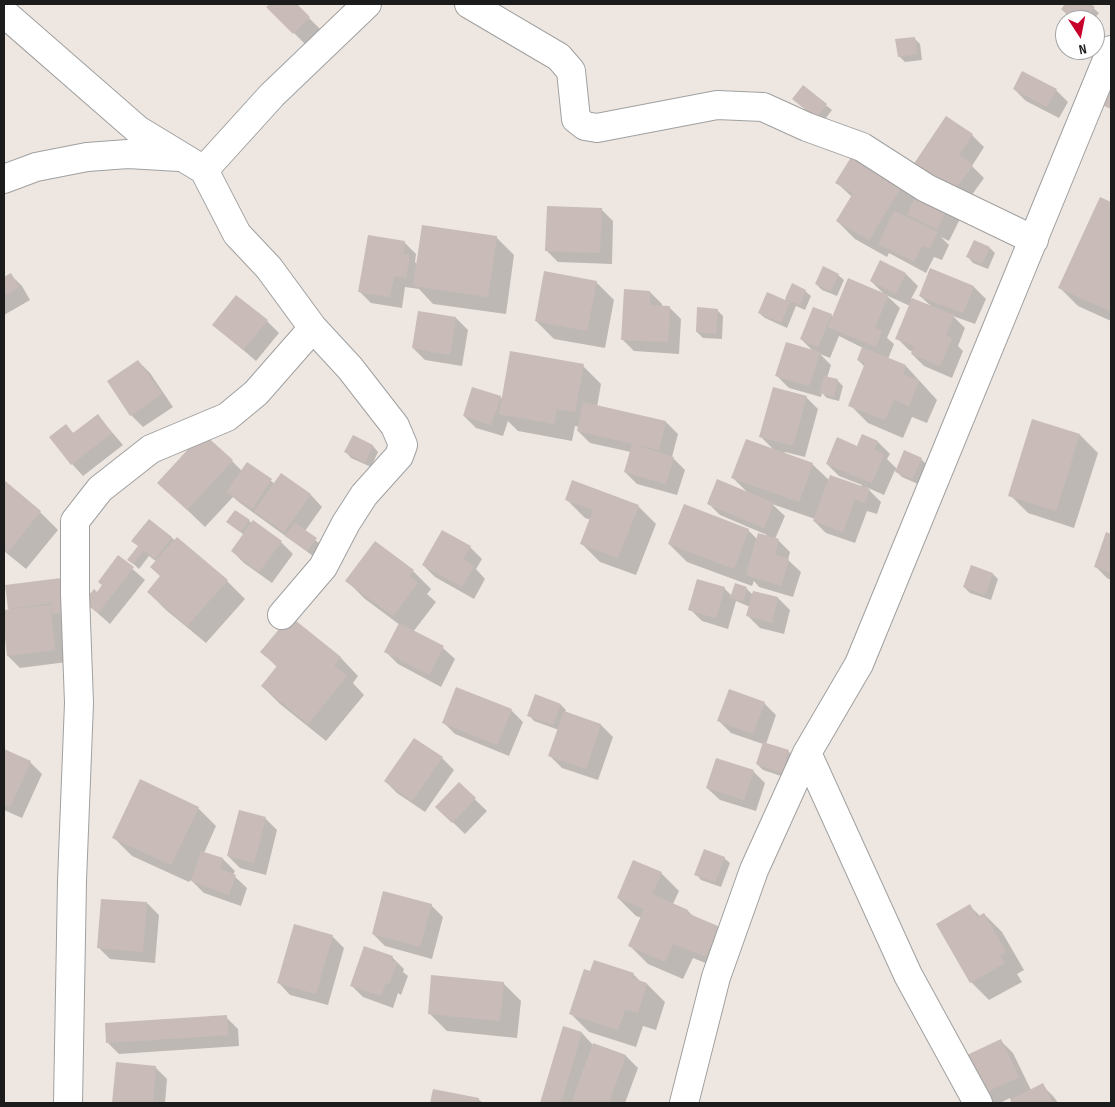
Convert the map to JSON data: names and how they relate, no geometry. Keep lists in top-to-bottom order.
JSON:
{
  "north": "bottom"
}
